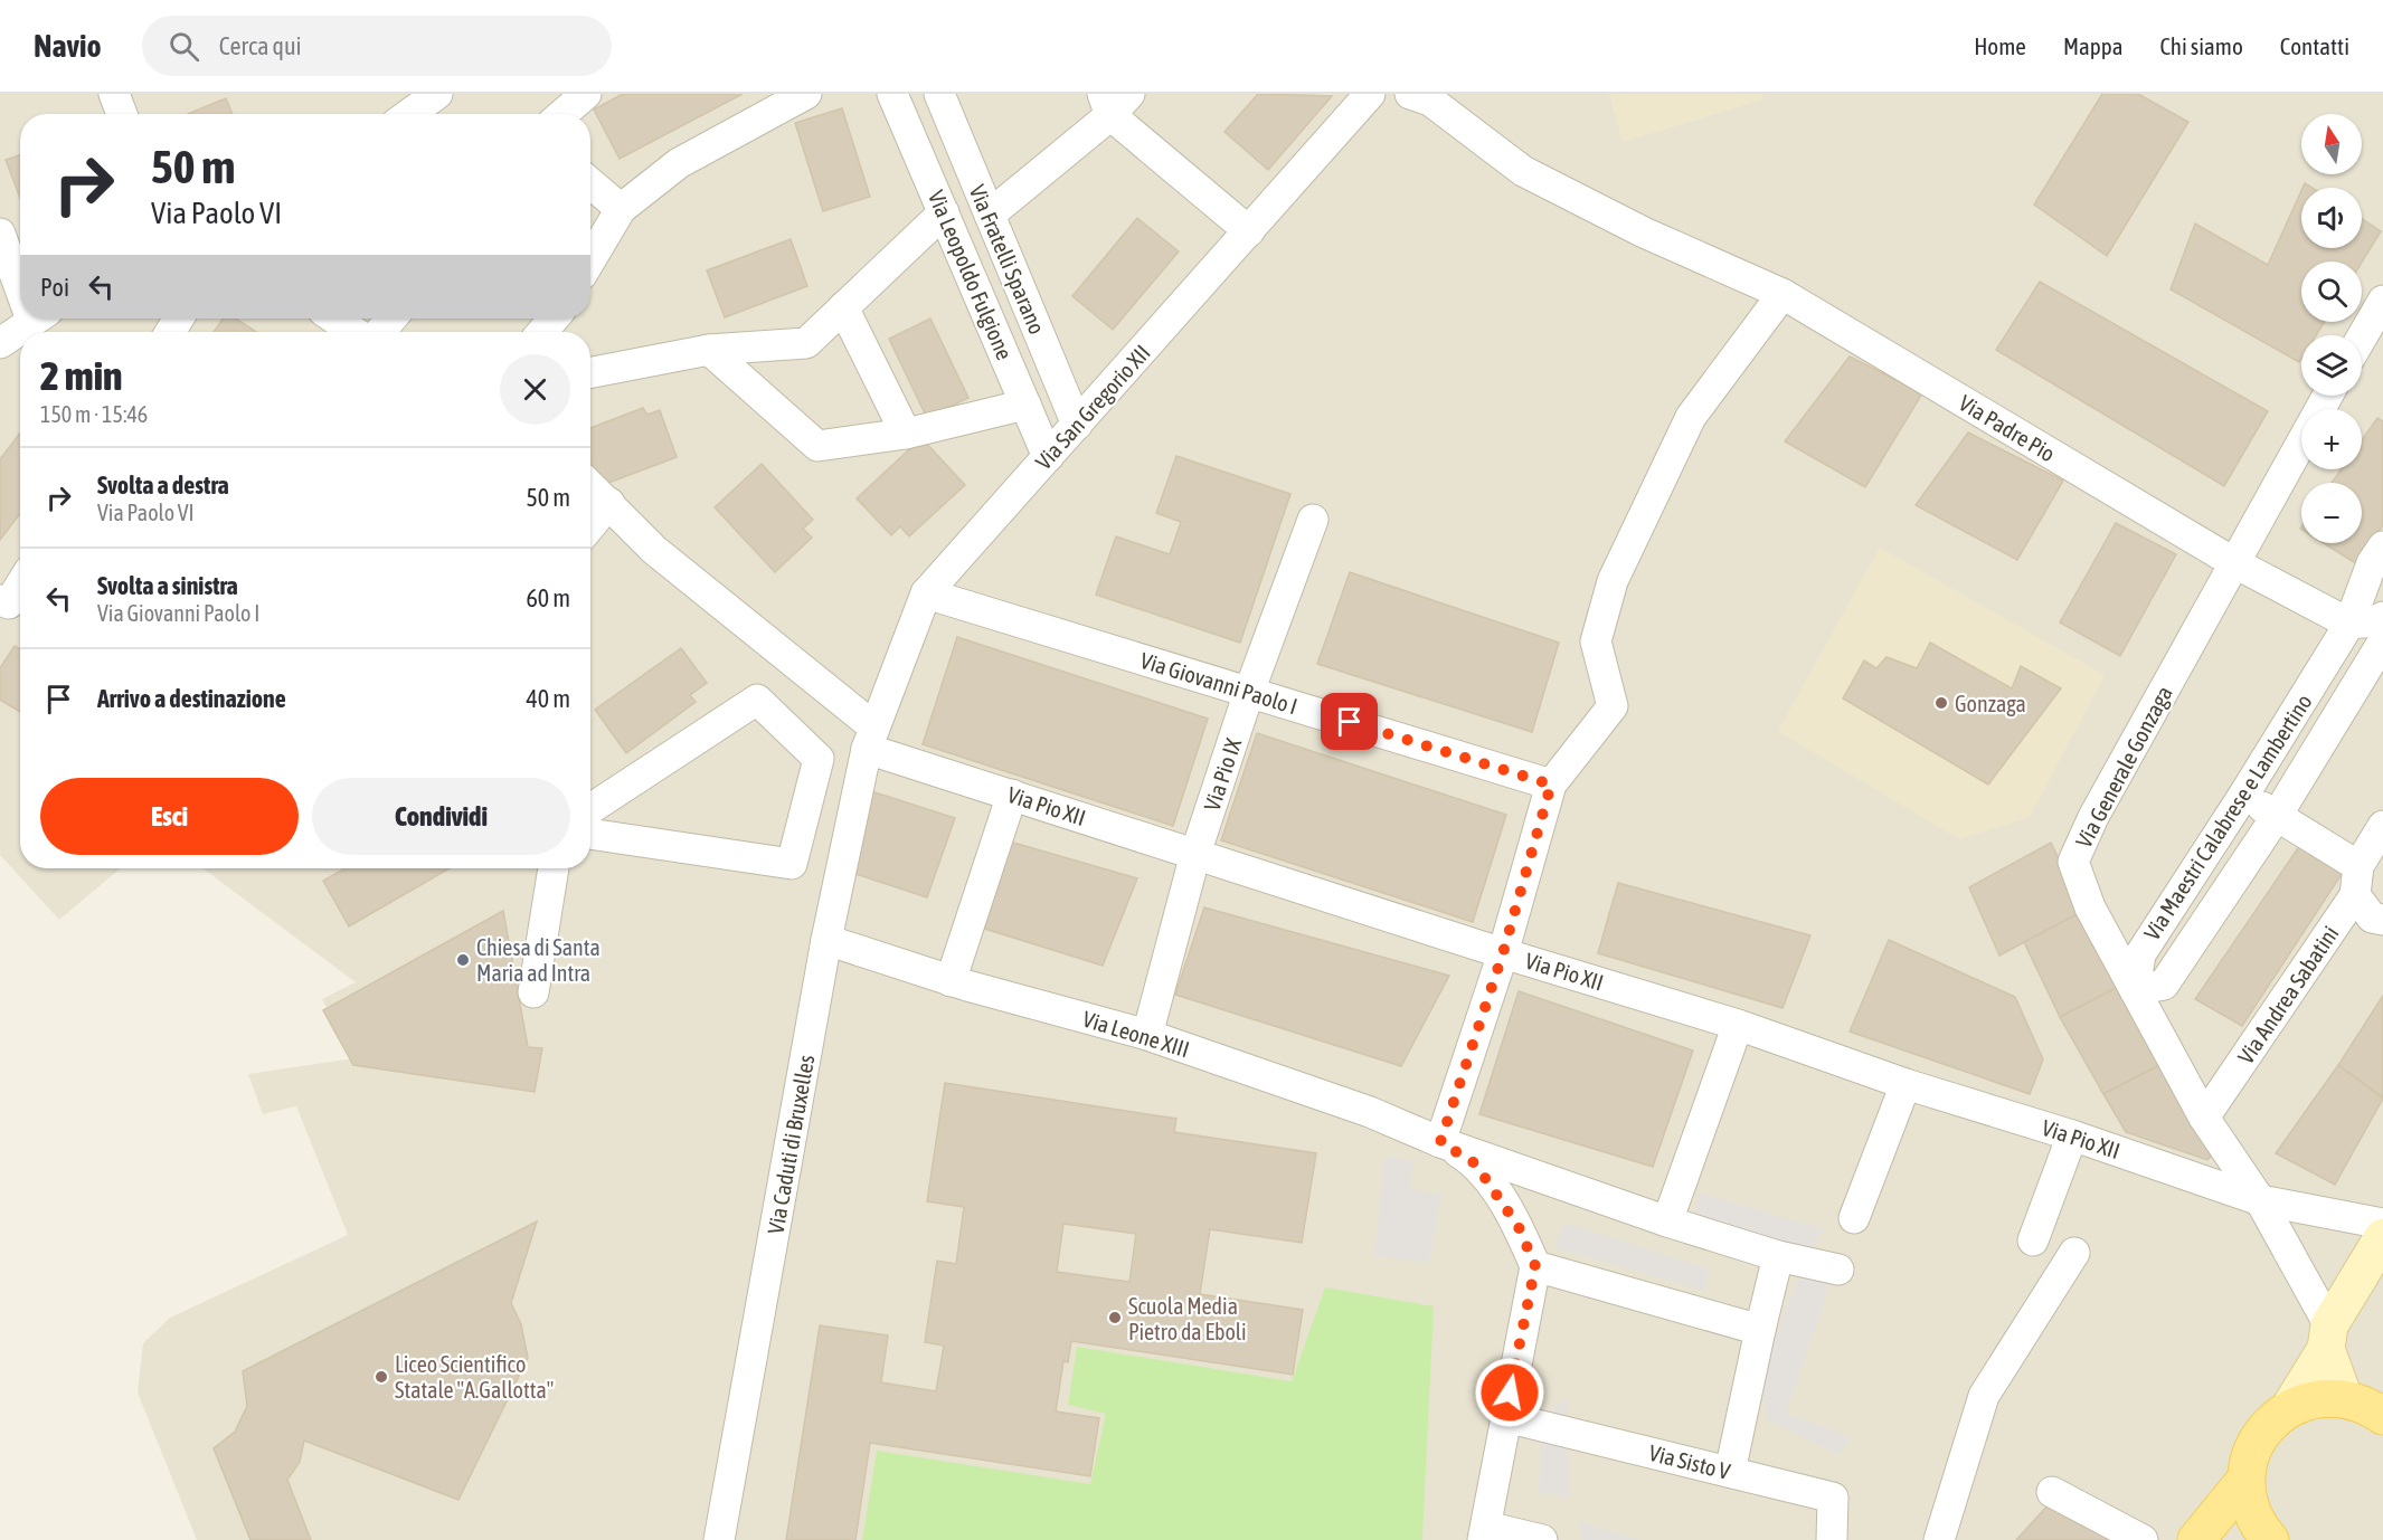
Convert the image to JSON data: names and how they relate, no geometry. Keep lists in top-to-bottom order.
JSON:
{
  "streets": {
    "street": [
      "Via Fratelli Sparano",
      "Via Leopoldo Fulgione",
      "Via San Gregorio XII",
      "Via Padre Pio",
      "Via Giovanni Paolo I",
      "Via Generale Gonzaga",
      "Via Pio IX",
      "Via Pio XII",
      "Via Maestri Calabrese e Lambertino",
      "Via Andrea Sabatini",
      "Via Leone XIII",
      "Via Caduti di Bruxelles",
      "Via Sisto V"
    ]
  },
  "crossings": [
    ["Via Fratelli Sparano", "Via San Gregorio XII"],
    ["Via Leopoldo Fulgione", "Via San Gregorio XII"],
    ["Via San Gregorio XII", "Via Giovanni Paolo I"],
    ["Via San Gregorio XII", "Via Pio XII"],
    ["Via San Gregorio XII", "Via Caduti di Bruxelles"],
    ["Via Padre Pio", "Via Generale Gonzaga"],
    ["Via Padre Pio", "Via Maestri Calabrese e Lambertino"],
    ["Via Giovanni Paolo I", "Via Pio IX"],
    ["Via Generale Gonzaga", "Via Pio XII"],
    ["Via Generale Gonzaga", "Via Maestri Calabrese e Lambertino"],
    ["Via Generale Gonzaga", "Via Andrea Sabatini"],
    ["Via Pio IX", "Via Pio XII"],
    ["Via Pio IX", "Via Leone XIII"],
    ["Via Pio XII", "Via Caduti di Bruxelles"],
    ["Via Leone XIII", "Via Caduti di Bruxelles"]
  ],
  "places": [
    "Gonzaga",
    "Chiesa di Santa Maria ad Intra",
    "Scuola Media Pietro da Eboli",
    "Liceo Scientifico Statale \"A.Gallotta\""
  ],
  "north": "top",
  "page": {
    "header": "Navio",
    "search": "Cerca qui",
    "nav": [
      "Home",
      "Mappa",
      "Chi siamo",
      "Contatti"
    ],
    "map_buttons": ["+", "−"],
    "turn": ["50 m", "Via Paolo VI"],
    "then": "Poi",
    "heading": ["2 min", "150 m · 15:46"],
    "list": [
      {
        "name": "Svolta a destra",
        "note": "Via Paolo VI",
        "value": "50 m"
      },
      {
        "name": "Svolta a sinistra",
        "note": "Via Giovanni Paolo I",
        "value": "60 m"
      },
      {
        "name": "Arrivo a destinazione",
        "value": "40 m"
      }
    ],
    "buttons": ["Esci", "Condividi"]
  }
}
